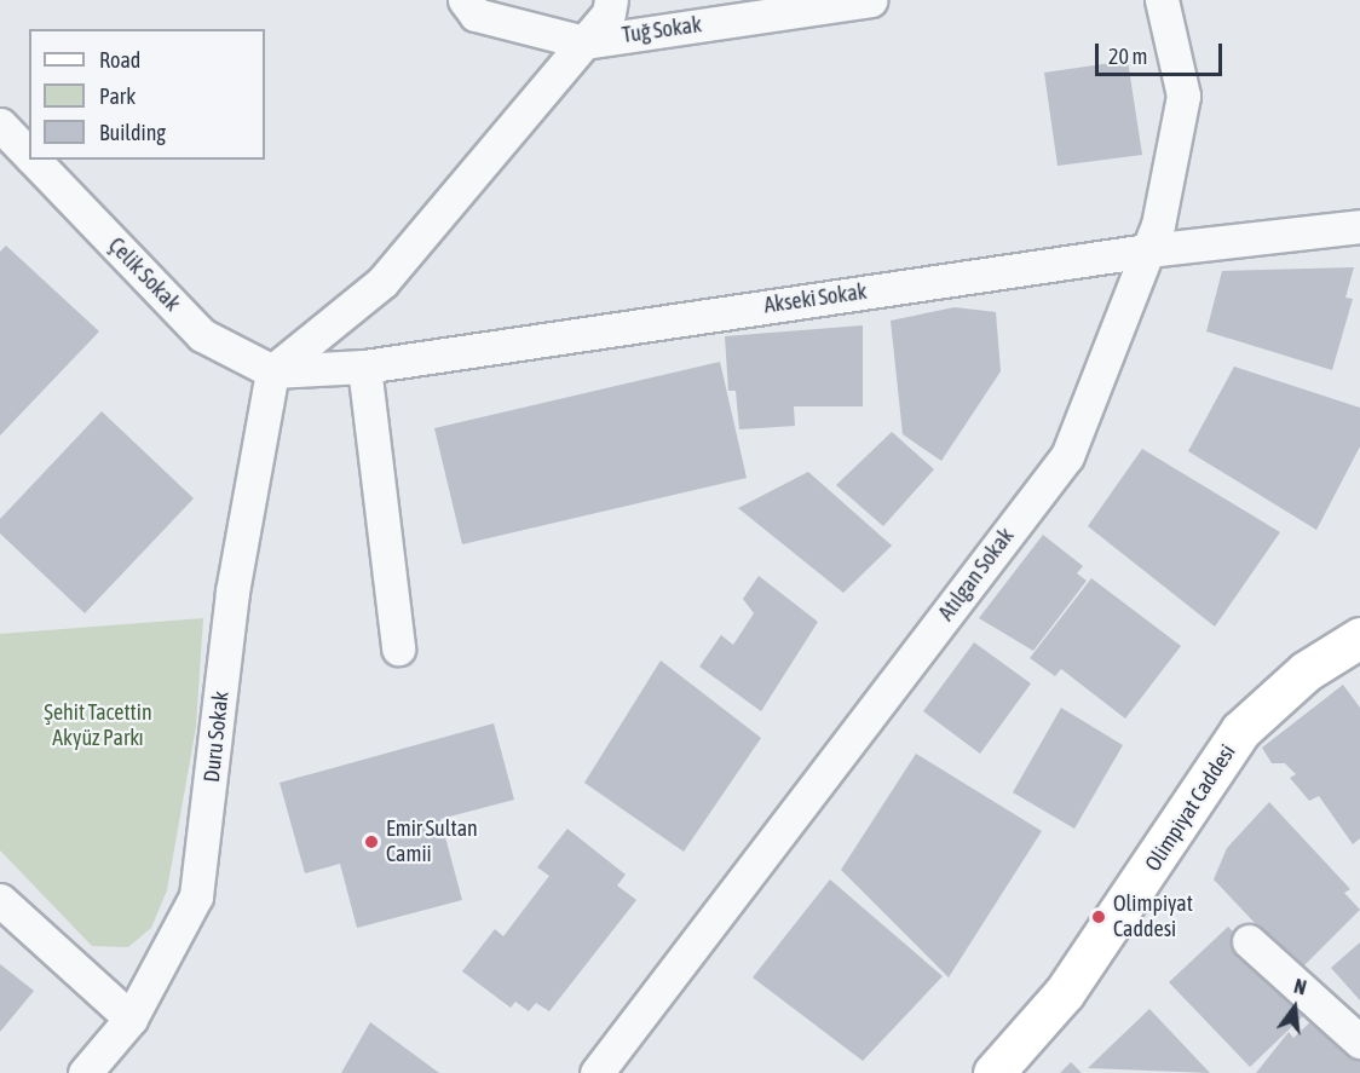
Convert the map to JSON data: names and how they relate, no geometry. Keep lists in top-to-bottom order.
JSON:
{
  "streets": {
    "main road": ["Olimpiyat Caddesi"],
    "street": [
      "Tuğ Sokak",
      "Çelik Sokak",
      "Akseki Sokak",
      "Atılgan Sokak",
      "Duru Sokak"
    ]
  },
  "crossings": [
    ["Çelik Sokak", "Akseki Sokak"],
    ["Çelik Sokak", "Duru Sokak"],
    ["Akseki Sokak", "Atılgan Sokak"],
    ["Akseki Sokak", "Duru Sokak"]
  ],
  "parks": ["Şehit Tacettin Akyüz Parkı"],
  "places": ["Emir Sultan Camii", "Oli̇mpi̇yat Caddesi̇"],
  "legend": ["Road", "Park", "Building"],
  "scale_bar": "20 m",
  "north": "top"
}
